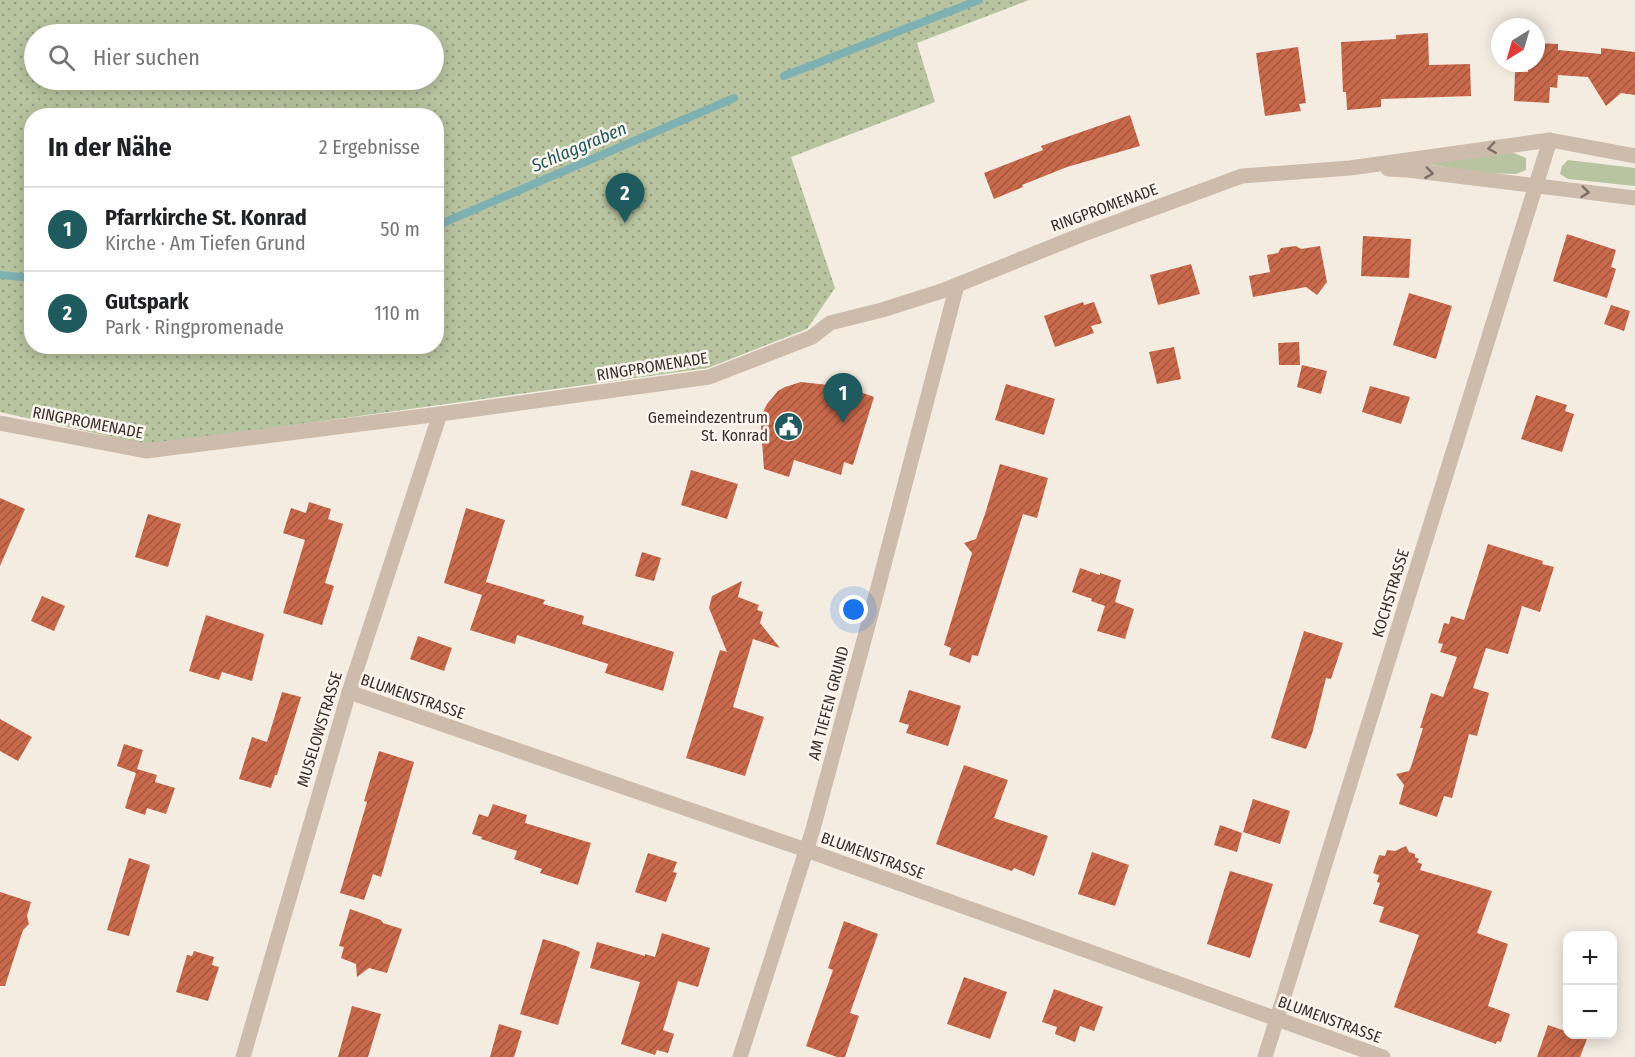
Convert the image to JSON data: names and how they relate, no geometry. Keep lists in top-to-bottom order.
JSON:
{
  "streets": {
    "street": [
      "RINGPROMENADE",
      "KOCHSTRASSE",
      "BLUMENSTRASSE",
      "AM TIEFEN GRUND",
      "MUSELOWSTRASSE"
    ]
  },
  "crossings": [
    ["RINGPROMENADE", "KOCHSTRASSE"],
    ["RINGPROMENADE", "AM TIEFEN GRUND"],
    ["RINGPROMENADE", "MUSELOWSTRASSE"],
    ["KOCHSTRASSE", "BLUMENSTRASSE"],
    ["BLUMENSTRASSE", "AM TIEFEN GRUND"],
    ["BLUMENSTRASSE", "MUSELOWSTRASSE"]
  ],
  "water": ["Schlaggraben"],
  "places": {
    "public building": ["Gemeindezentrum St. Konrad"]
  },
  "north": "bottom left",
  "page": {
    "search": "Hier suchen",
    "heading": ["In der Nähe", "2 Ergebnisse"],
    "pins": ["2", "1"],
    "list": [
      {
        "mark": "1",
        "name": "Pfarrkirche St. Konrad",
        "note": "Kirche · Am Tiefen Grund",
        "value": "50 m"
      },
      {
        "mark": "2",
        "name": "Gutspark",
        "note": "Park · Ringpromenade",
        "value": "110 m"
      }
    ],
    "map_buttons": ["+", "−"]
  }
}
